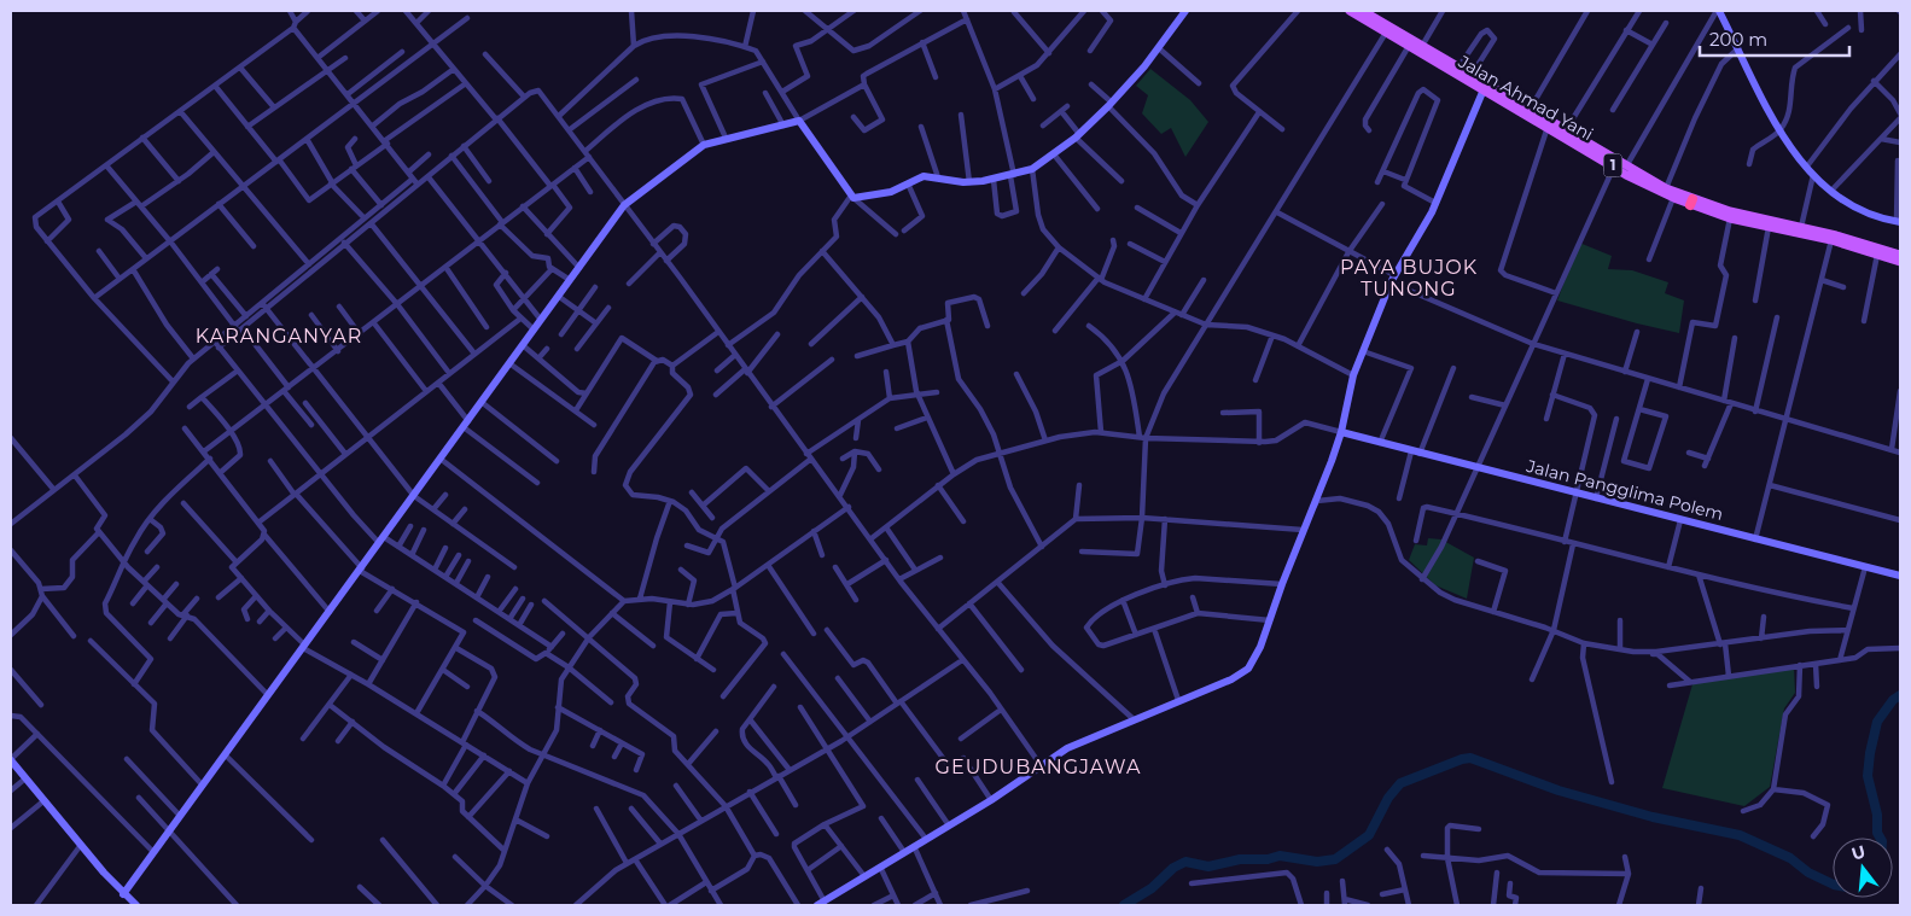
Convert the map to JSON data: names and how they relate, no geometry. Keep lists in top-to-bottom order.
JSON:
{
  "streets": {
    "main road": ["Jalan Ahmad Yani", "1"],
    "street": ["Jalan Pangglima Polem"]
  },
  "crossings": [
    ["Jalan Ahmad Yani", "1"]
  ],
  "districts": ["PAYA BUJOK TUNONG", "KARANGANYAR", "GEUDUBANGJAWA"],
  "scale_bar": "200 m",
  "north": "top"
}
